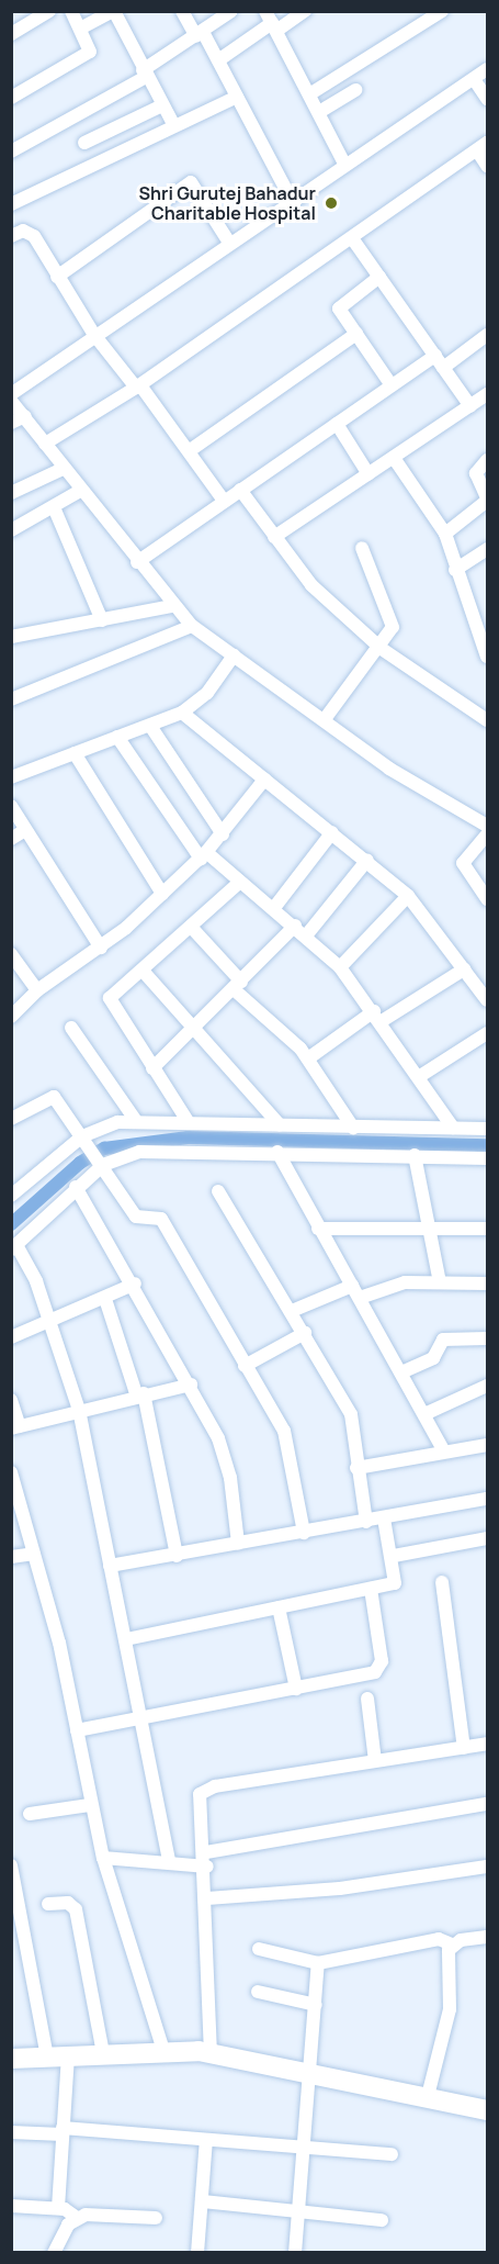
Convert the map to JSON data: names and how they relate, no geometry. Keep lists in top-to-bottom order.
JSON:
{
  "places": ["Shri Gurutej Bahadur Charitable Hospital"]
}
